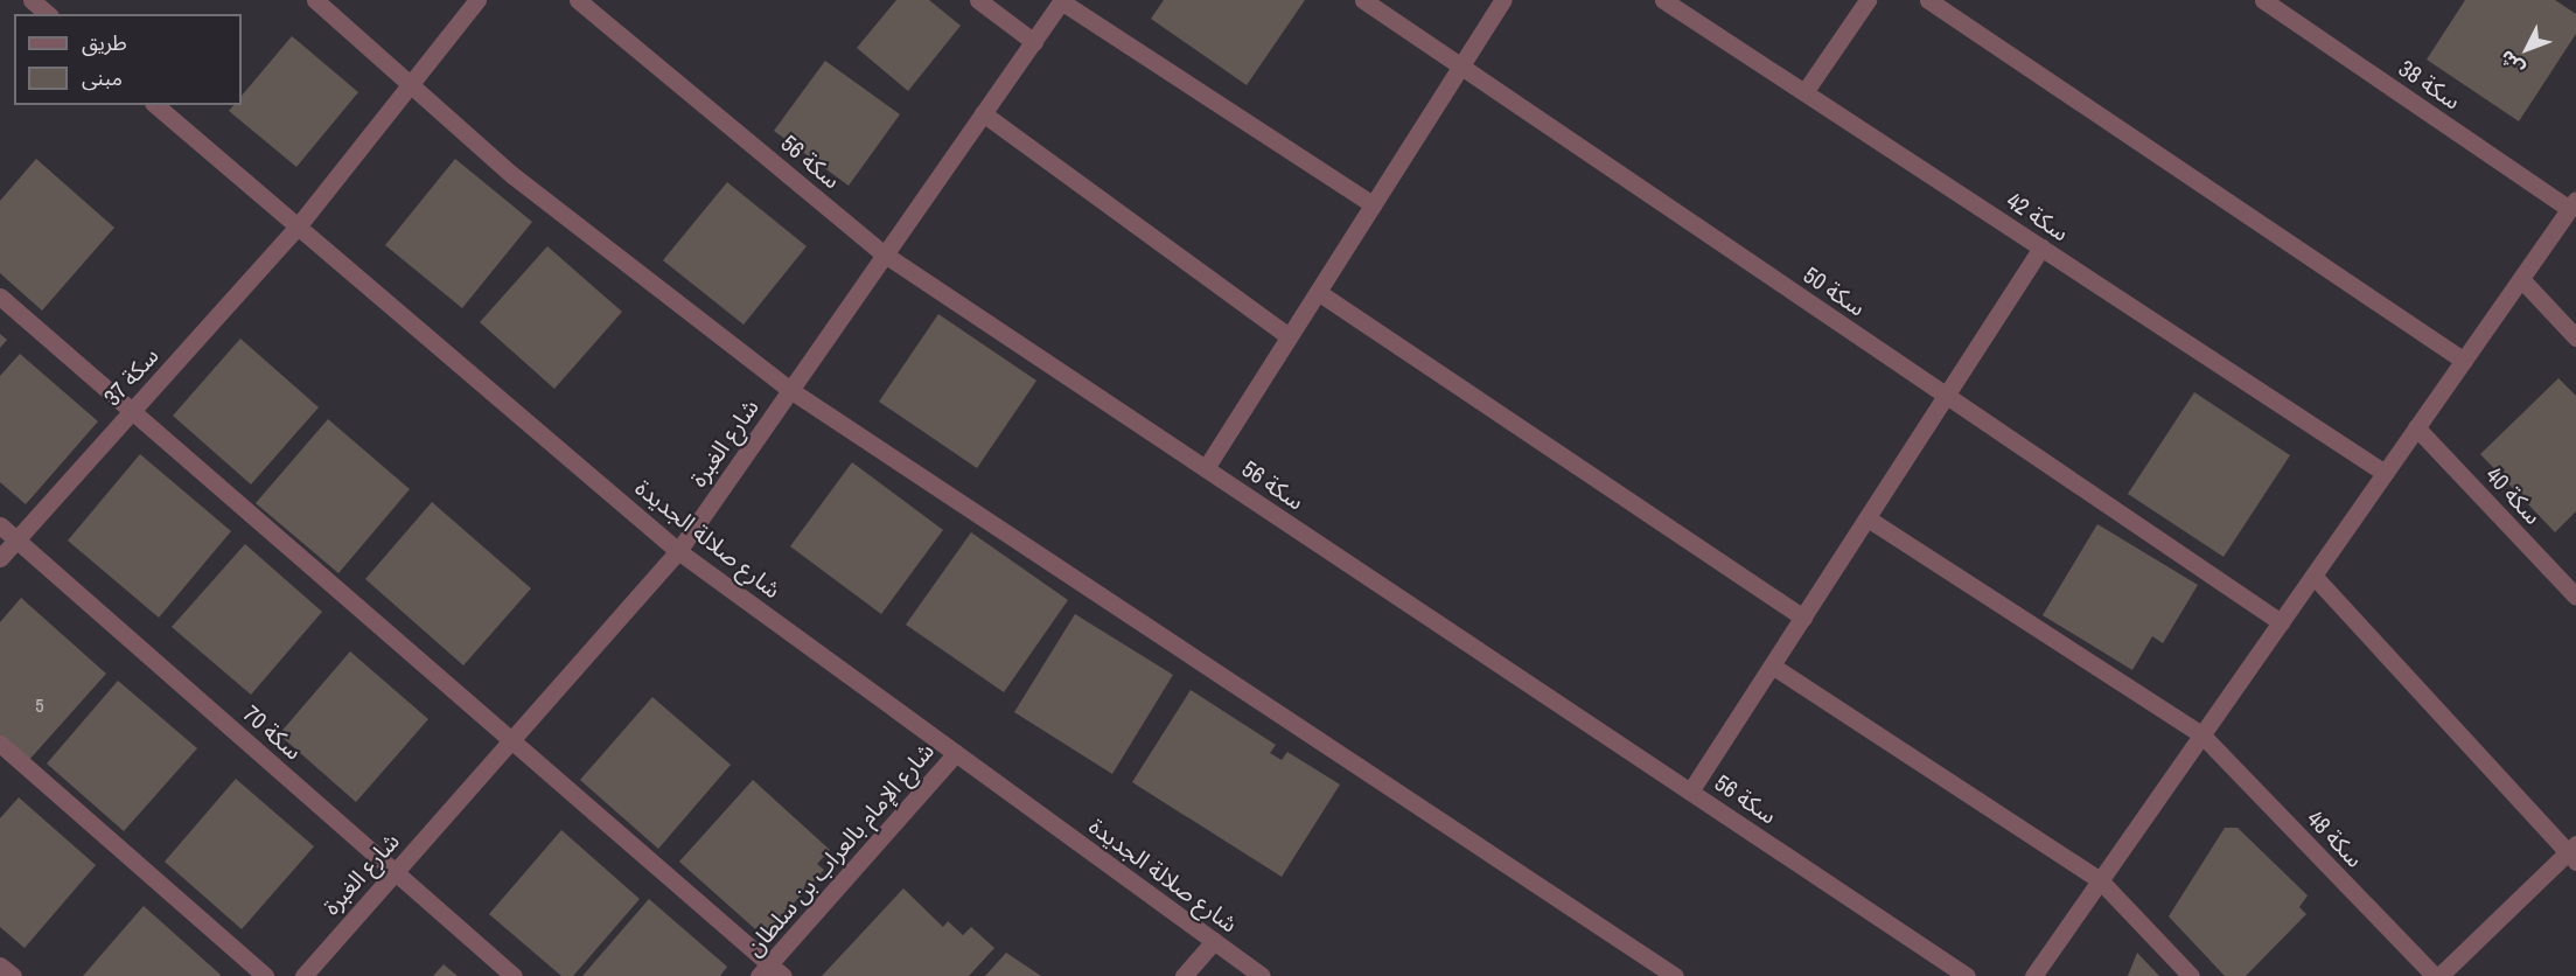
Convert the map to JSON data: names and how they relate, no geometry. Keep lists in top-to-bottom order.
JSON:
{
  "streets": {
    "street": [
      "سكة 38",
      "سكة 56",
      "سكة 42",
      "سكة 50",
      "سكة 37",
      "شارع الغبرة",
      "سكة 40",
      "شارع صلالة الجديدة",
      "سكة 70",
      "سكة 48",
      "شارع الإمام بالعراب بن سلطان"
    ]
  },
  "crossings": [
    ["سكة 56", "شارع الغبرة"],
    ["سكة 37", "شارع صلالة الجديدة"],
    ["سكة 37", "سكة 70"],
    ["شارع الغبرة", "شارع صلالة الجديدة"],
    ["شارع الغبرة", "سكة 70"],
    ["شارع صلالة الجديدة", "شارع الإمام بالعراب بن سلطان"]
  ],
  "house_numbers": ["5"],
  "legend": ["طريق", "مبنى"],
  "north": "bottom left"
}
